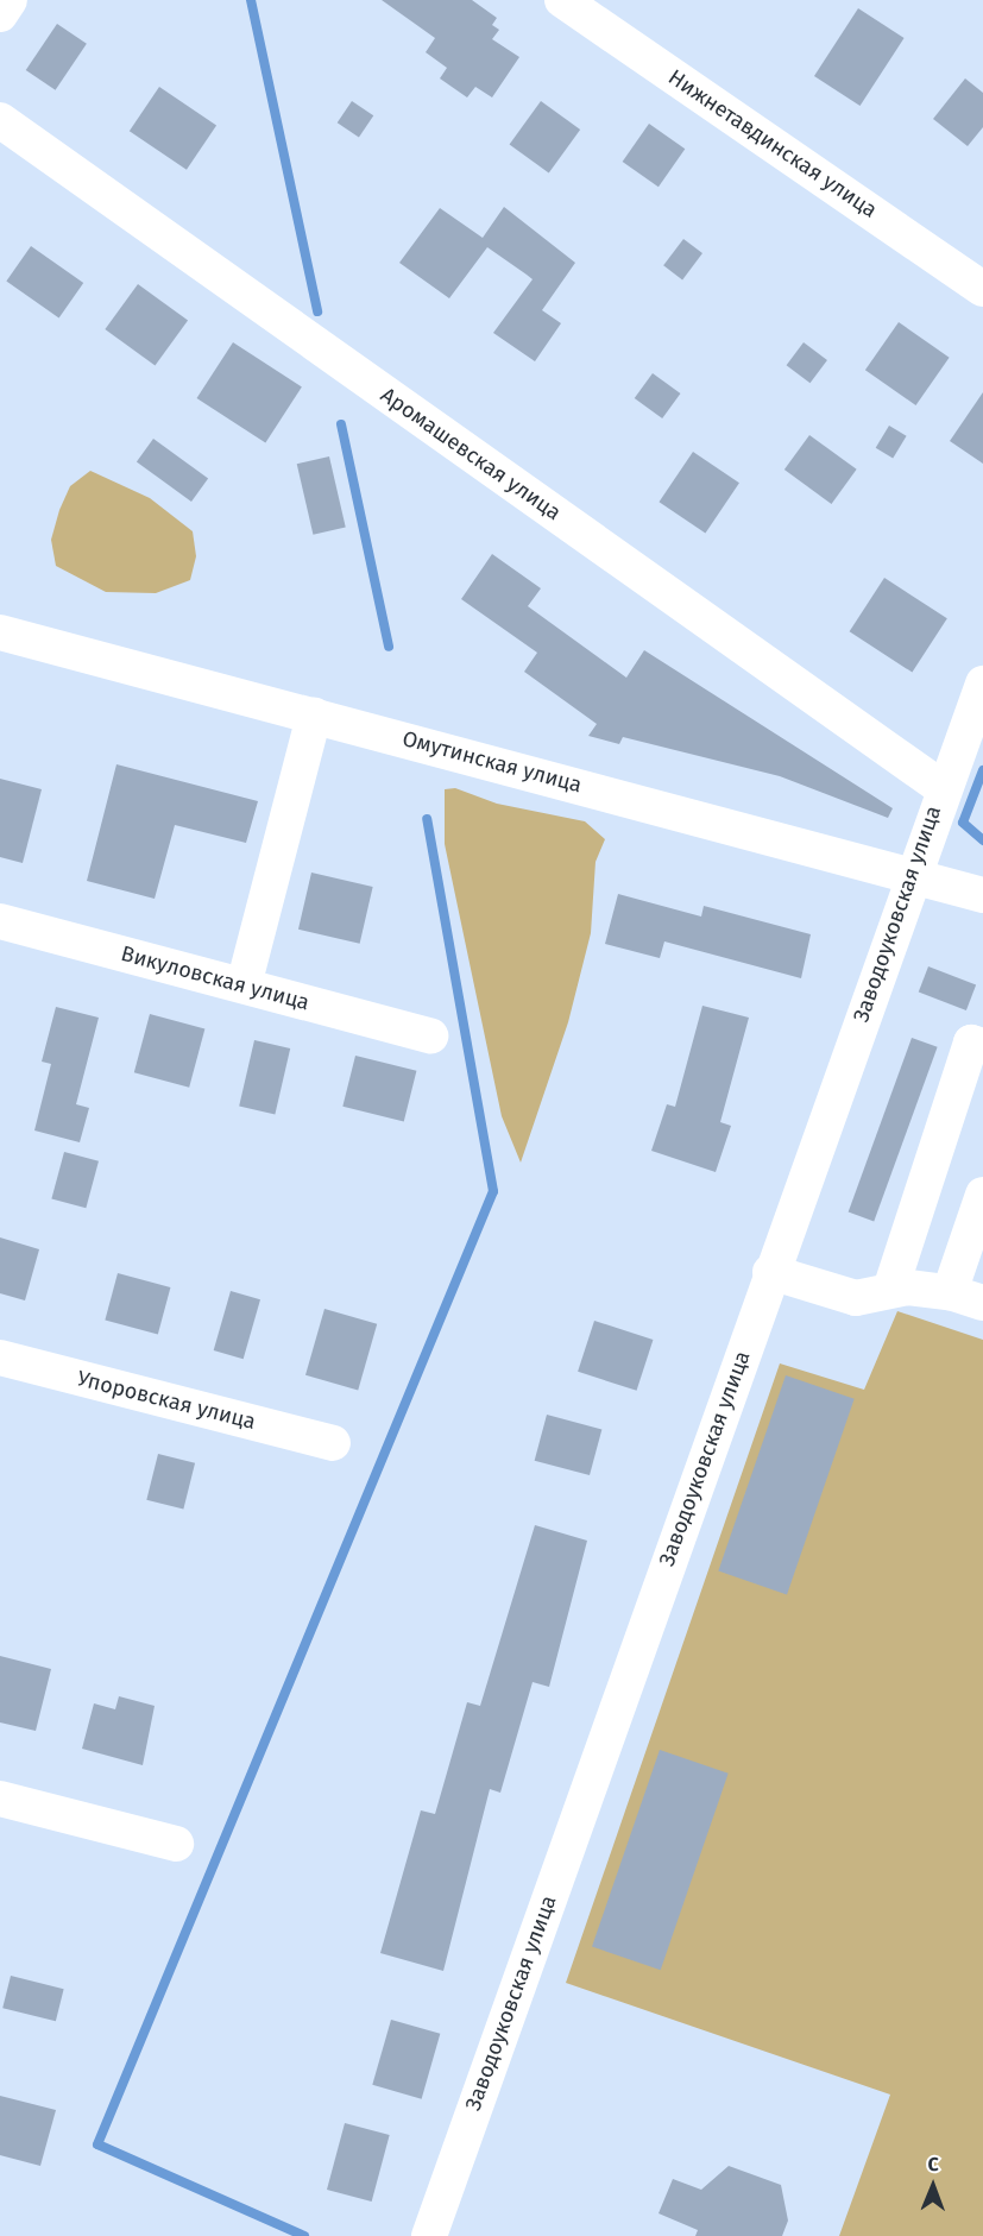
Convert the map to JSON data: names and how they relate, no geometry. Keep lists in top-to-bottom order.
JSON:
{
  "streets": {
    "street": [
      "Нижнетавдинская улица",
      "Аромашевская улица",
      "Омутинская улица",
      "Заводоуковская улица",
      "Викуловская улица",
      "Упоровская улица"
    ]
  },
  "crossings": [
    ["Аромашевская улица", "Заводоуковская улица"],
    ["Омутинская улица", "Заводоуковская улица"]
  ],
  "north": "top"
}
